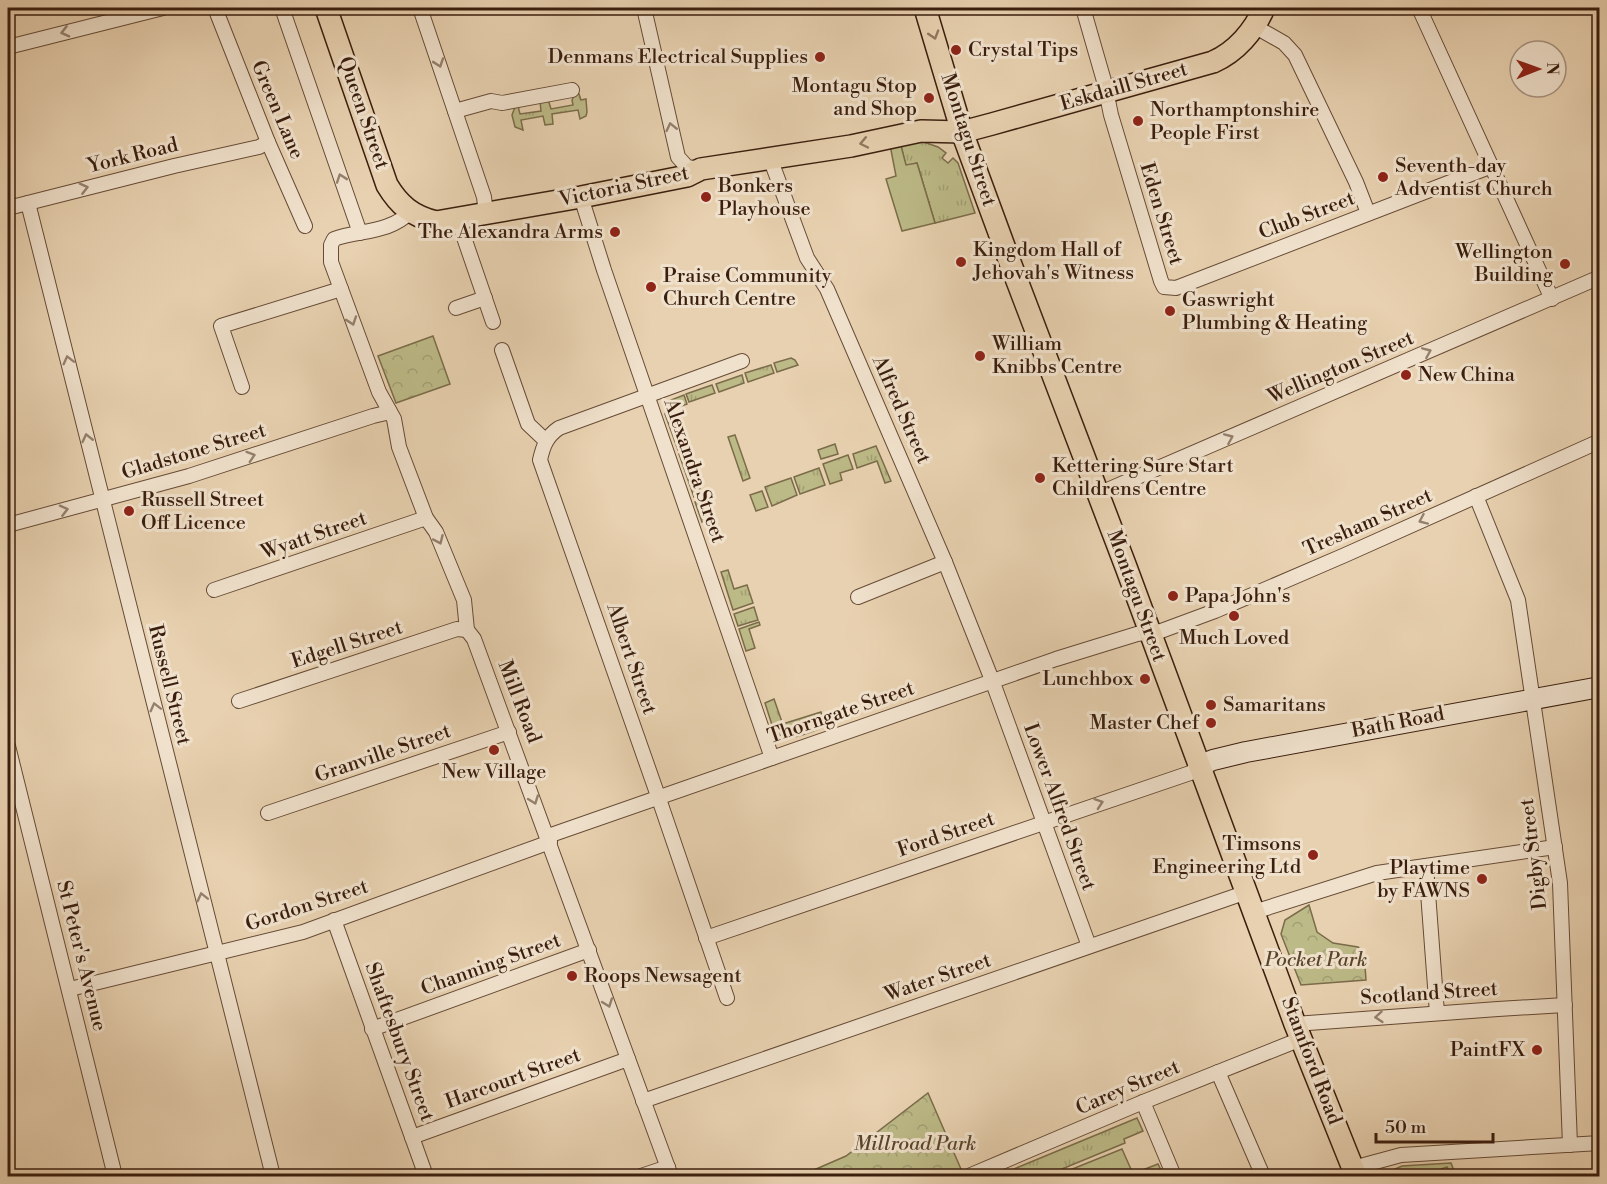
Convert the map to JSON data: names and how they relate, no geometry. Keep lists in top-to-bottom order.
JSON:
{
  "streets": {
    "main road": [
      "Eskdaill Street",
      "Queen Street",
      "Montagu Street",
      "Victoria Street",
      "Stamford Road"
    ],
    "street": [
      "Green Lane",
      "York Road",
      "Eden Street",
      "Club Street",
      "Wellington Street",
      "Alfred Street",
      "Gladstone Street",
      "Alexandra Street",
      "Tresham Street",
      "Wyatt Street",
      "Edgell Street",
      "Albert Street",
      "Russell Street",
      "Mill Road",
      "Thorngate Street",
      "Bath Road",
      "Granville Street",
      "Lower Alfred Street",
      "Ford Street",
      "Digby Street",
      "Gordon Street",
      "St Peter's Avenue",
      "Channing Street",
      "Water Street",
      "Scotland Street",
      "Shaftesbury Street",
      "Harcourt Street",
      "Carey Street"
    ]
  },
  "crossings": [
    ["Eskdaill Street", "Montagu Street"],
    ["Eskdaill Street", "Victoria Street"],
    ["Eskdaill Street", "Eden Street"],
    ["Green Lane", "York Road"],
    ["Queen Street", "Victoria Street"],
    ["Montagu Street", "Victoria Street"],
    ["Montagu Street", "Wellington Street"],
    ["Montagu Street", "Tresham Street"],
    ["Montagu Street", "Thorngate Street"],
    ["Montagu Street", "Bath Road"],
    ["Montagu Street", "Ford Street"],
    ["Montagu Street", "Water Street"],
    ["Montagu Street", "Stamford Road"],
    ["York Road", "Russell Street"],
    ["Victoria Street", "Alfred Street"],
    ["Victoria Street", "Alexandra Street"],
    ["Eden Street", "Club Street"],
    ["Alfred Street", "Thorngate Street"],
    ["Alfred Street", "Lower Alfred Street"],
    ["Gladstone Street", "Russell Street"],
    ["Gladstone Street", "Mill Road"],
    ["Alexandra Street", "Thorngate Street"],
    ["Tresham Street", "Thorngate Street"],
    ["Tresham Street", "Digby Street"],
    ["Wyatt Street", "Mill Road"],
    ["Edgell Street", "Mill Road"],
    ["Albert Street", "Thorngate Street"],
    ["Albert Street", "Ford Street"],
    ["Russell Street", "Gordon Street"],
    ["Mill Road", "Thorngate Street"],
    ["Mill Road", "Granville Street"],
    ["Mill Road", "Gordon Street"],
    ["Mill Road", "Channing Street"],
    ["Mill Road", "Water Street"],
    ["Mill Road", "Harcourt Street"],
    ["Thorngate Street", "Lower Alfred Street"],
    ["Thorngate Street", "Gordon Street"],
    ["Bath Road", "Ford Street"],
    ["Bath Road", "Digby Street"],
    ["Lower Alfred Street", "Ford Street"],
    ["Lower Alfred Street", "Water Street"],
    ["Digby Street", "Scotland Street"],
    ["Gordon Street", "St Peter's Avenue"],
    ["Gordon Street", "Shaftesbury Street"],
    ["Channing Street", "Shaftesbury Street"],
    ["Scotland Street", "Stamford Road"],
    ["Scotland Street", "Carey Street"],
    ["Shaftesbury Street", "Harcourt Street"],
    ["Stamford Road", "Carey Street"]
  ],
  "one_way": [
    "York Road",
    "Wellington Street",
    "Gladstone Street",
    "Tresham Street",
    "Russell Street",
    "Mill Road",
    "Scotland Street"
  ],
  "parks": ["Pocket Park", "Millroad Park"],
  "places": [
    "Crystal Tips",
    "Denmans Electrical Supplies",
    "Montagu Stop and Shop",
    "Northamptonshire People First",
    "Seventh-day Adventist Church",
    "Bonkers Playhouse",
    "The Alexandra Arms",
    "Kingdom Hall of Jehovah's Witness",
    "Wellington Building",
    "Praise Community Church Centre",
    "Gaswright Plumbing & Heating",
    "William Knibbs Centre",
    "New China",
    "Kettering Sure Start Childrens Centre",
    "Russell Street Off Licence",
    "Papa John's",
    "Much Loved",
    "Lunchbox",
    "Samaritans",
    "Master Chef",
    "New Village",
    "Timsons Engineering Ltd",
    "Playtime by FAWNS",
    "Roops Newsagent",
    "PaintFX"
  ],
  "scale_bar": "50 m",
  "north": "right"
}
